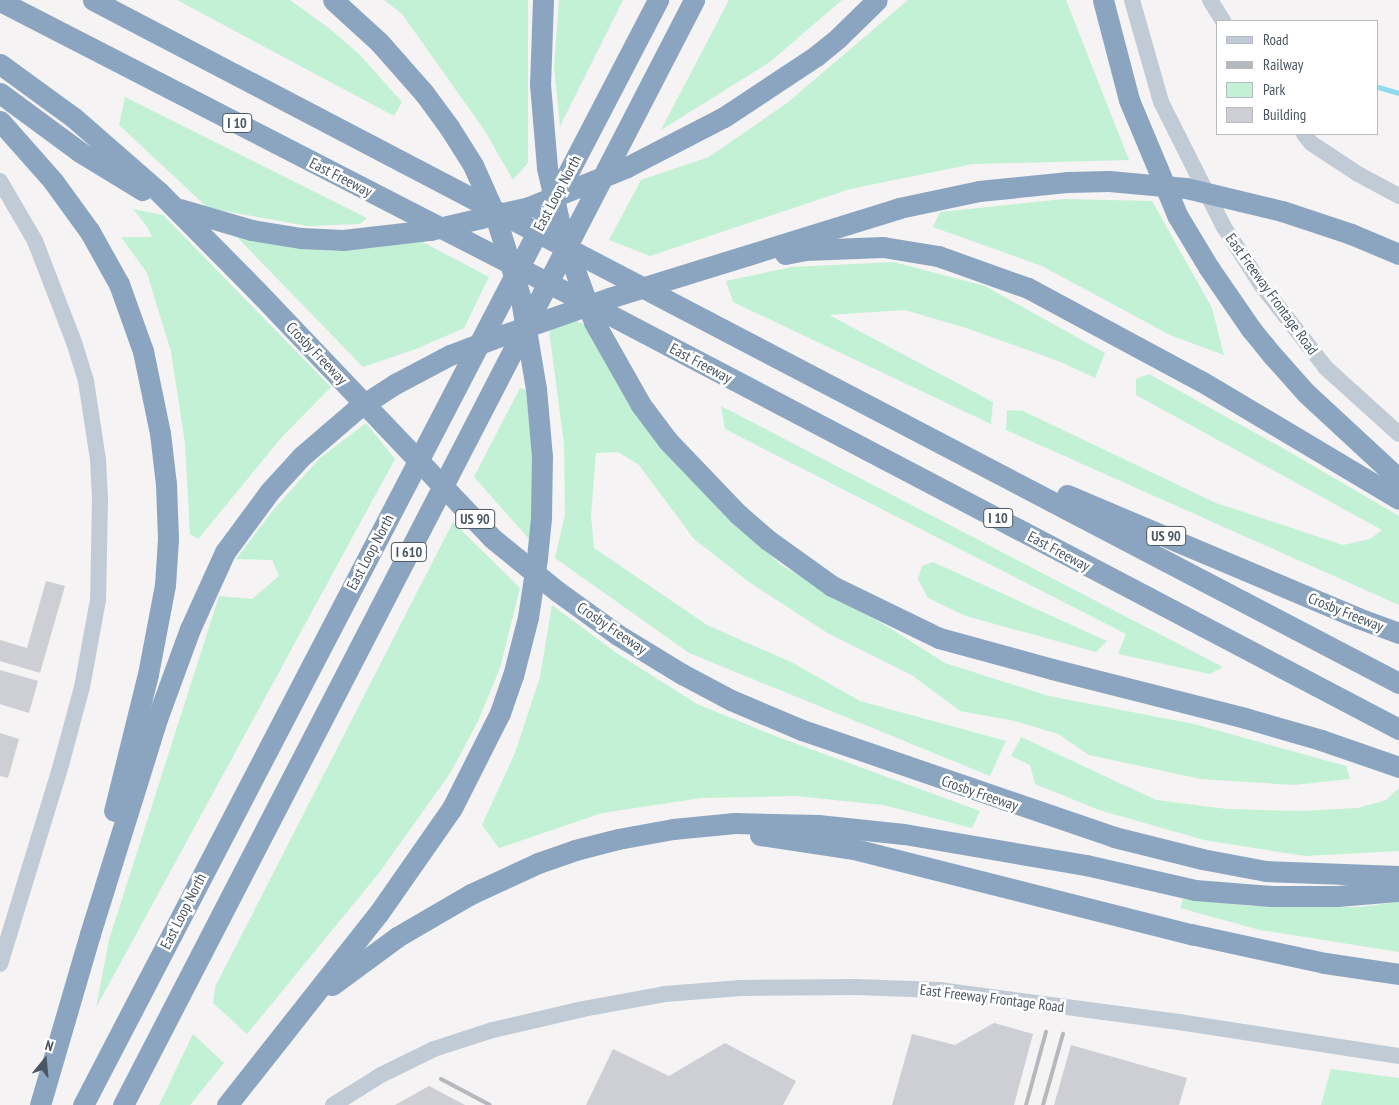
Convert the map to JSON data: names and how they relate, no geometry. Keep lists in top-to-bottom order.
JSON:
{
  "streets": {
    "highway": [
      "I 10",
      "East Freeway",
      "East Loop North",
      "Crosby Freeway",
      "US 90",
      "I 610"
    ],
    "main road": ["East Freeway Frontage Road"]
  },
  "legend": [
    "Road",
    "Railway",
    "Park",
    "Building"
  ],
  "north": "top"
}
